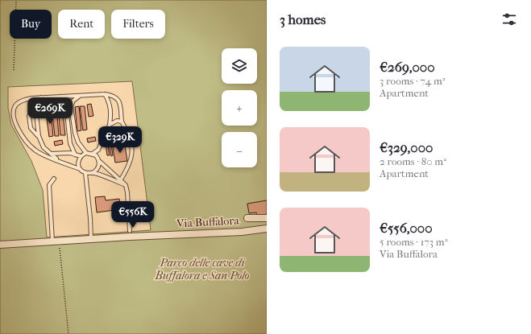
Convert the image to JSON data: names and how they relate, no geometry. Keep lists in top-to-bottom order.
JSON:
{
  "streets": {
    "street": ["Via Buffalora"]
  },
  "parks": ["Parco delle cave di Buffalora e San Polo"],
  "page": {
    "heading": "3 homes",
    "chip": ["Buy", "Rent", "Filters"],
    "list": [
      {
        "name": "€269,000",
        "note": "3 rooms · 74 m² · Apartment"
      },
      {
        "name": "€329,000",
        "note": "2 rooms · 80 m² · Apartment"
      },
      {
        "name": "€556,000",
        "note": "5 rooms · 173 m² · Via Buffalora"
      }
    ],
    "map_buttons": ["+", "−"],
    "price": ["€269K", "€329K", "€556K"]
  }
}
